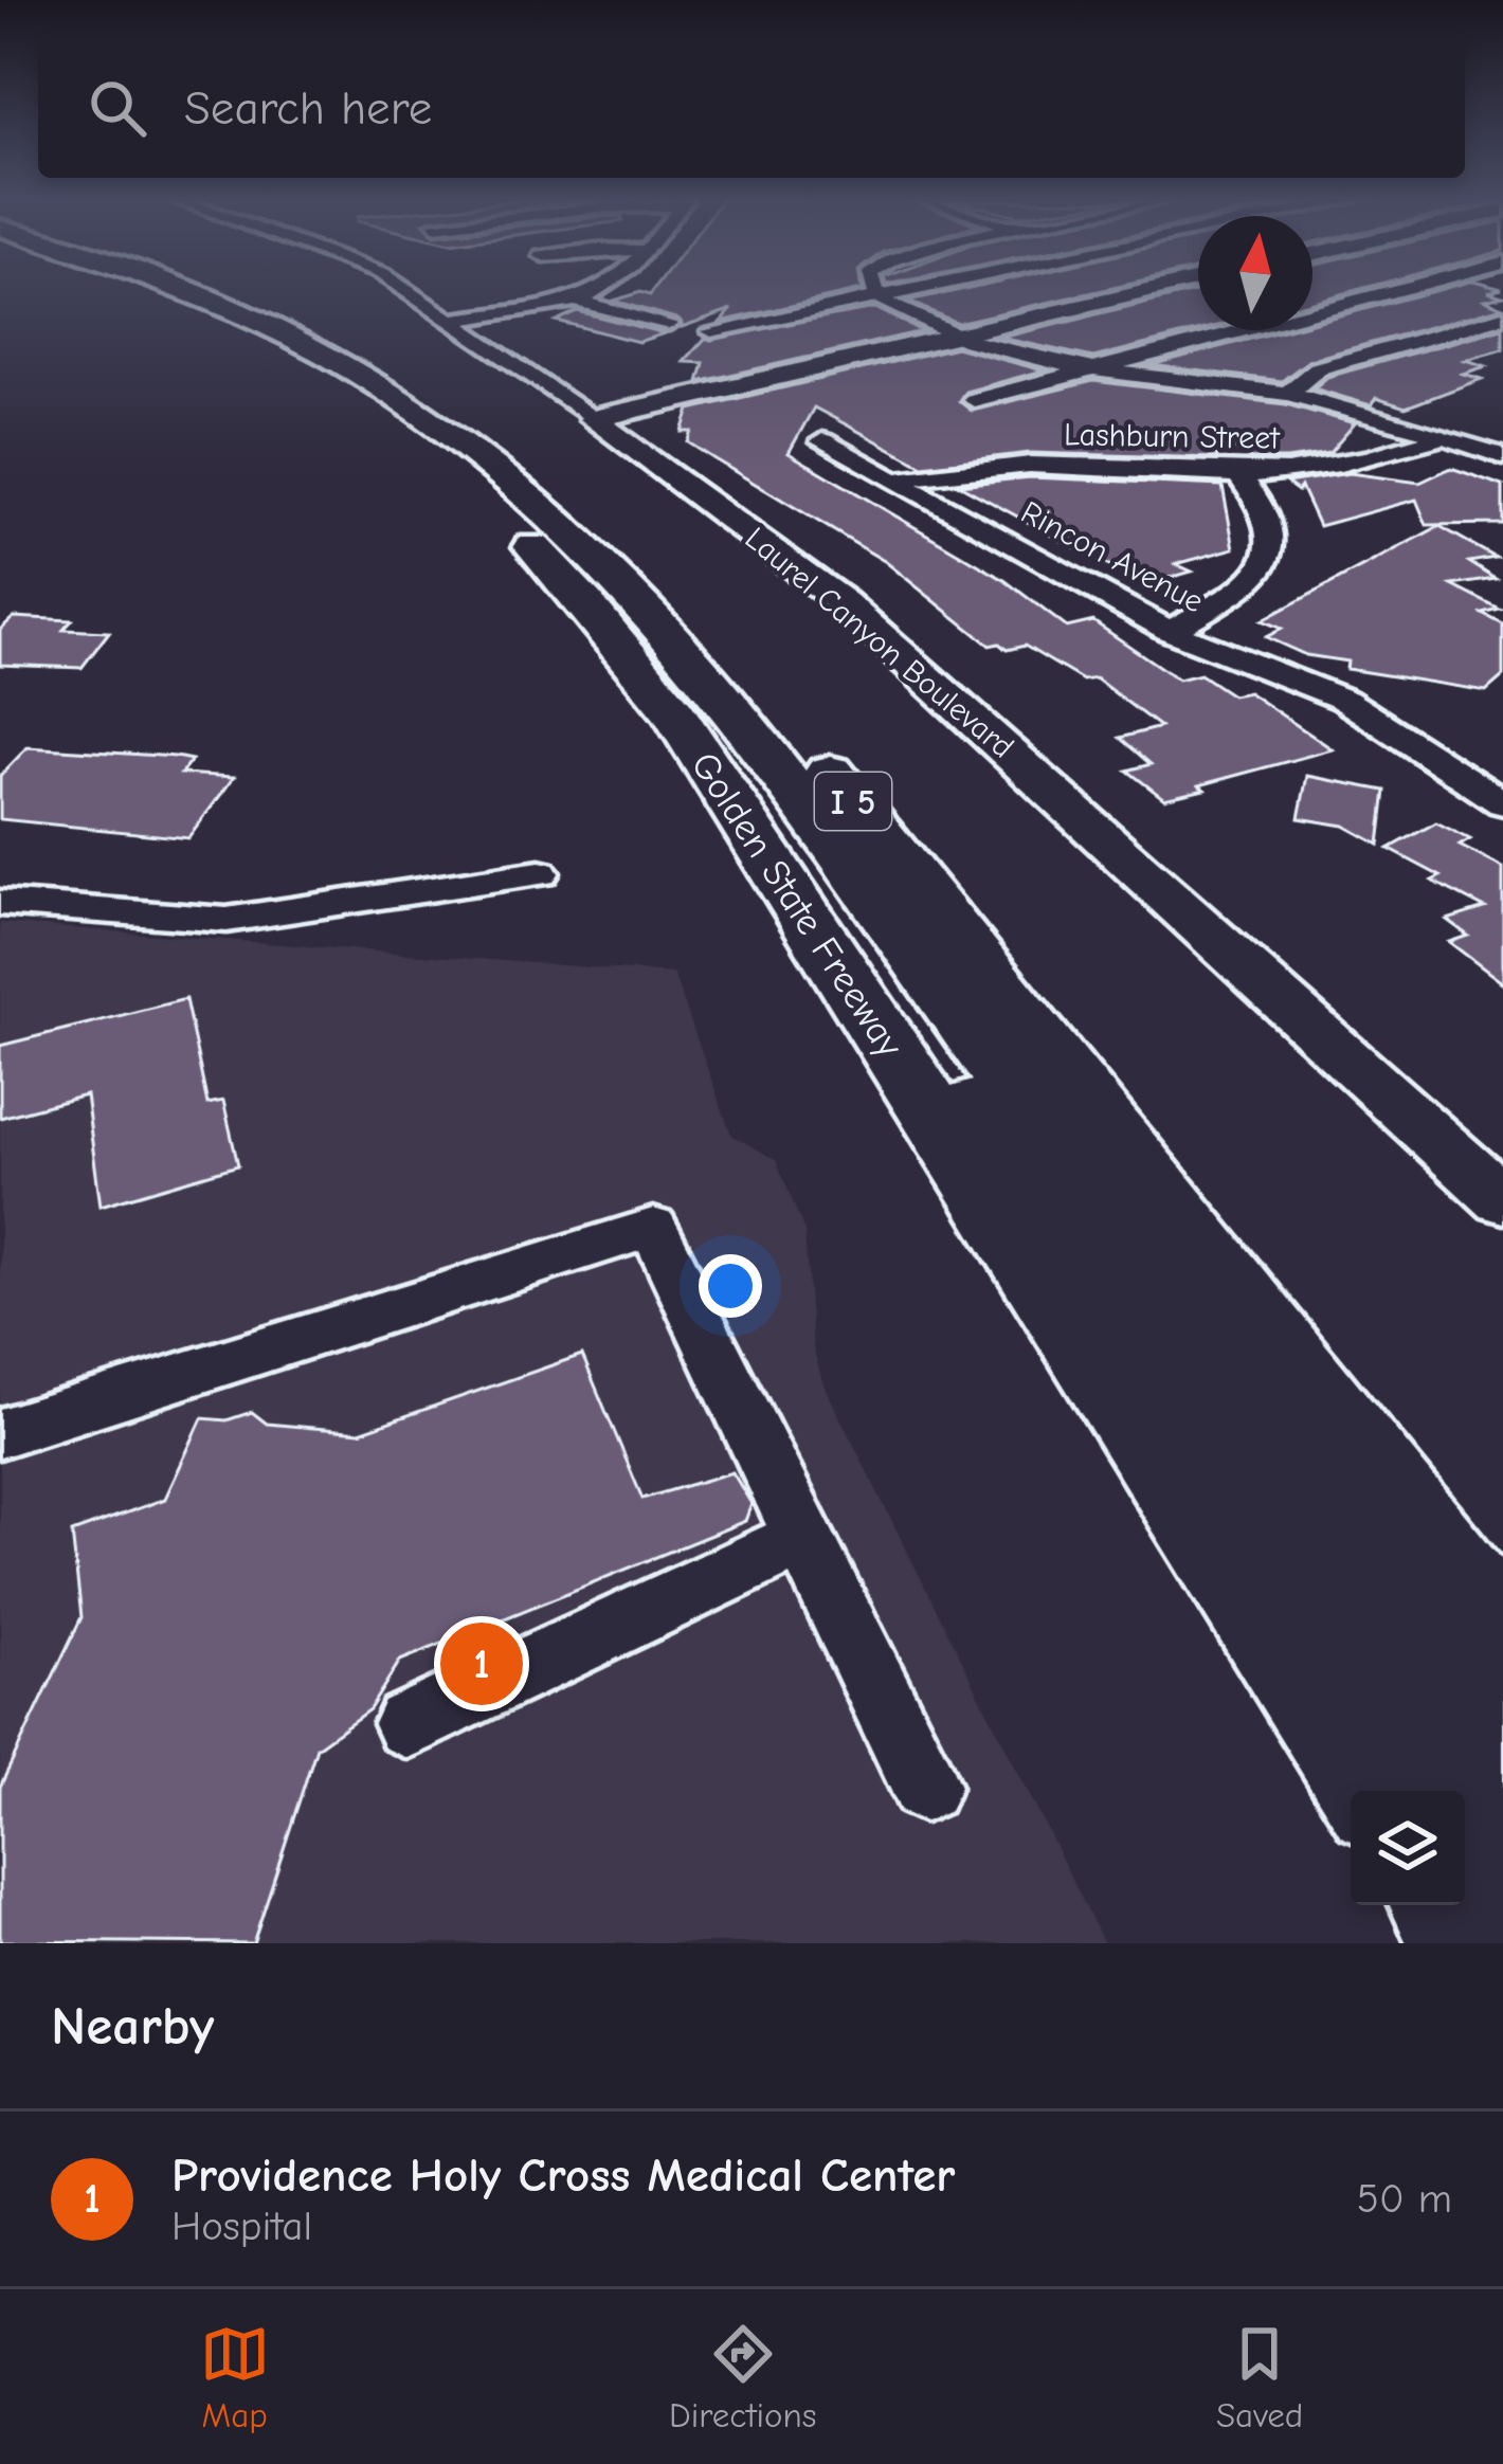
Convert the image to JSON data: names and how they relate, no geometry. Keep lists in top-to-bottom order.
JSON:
{
  "streets": {
    "highway": ["I 5", "Golden State Freeway"],
    "main road": ["Laurel Canyon Boulevard"],
    "street": ["Lashburn Street", "Rincon Avenue"]
  },
  "crossings": [
    ["Lashburn Street", "Rincon Avenue"]
  ],
  "north": "top",
  "page": {
    "search": "Search here",
    "pins": "1",
    "heading": "Nearby",
    "list": [
      {
        "mark": "1",
        "name": "Providence Holy Cross Medical Center",
        "note": "Hospital",
        "value": "50 m"
      }
    ],
    "nav": ["Map", "Directions", "Saved"]
  }
}
